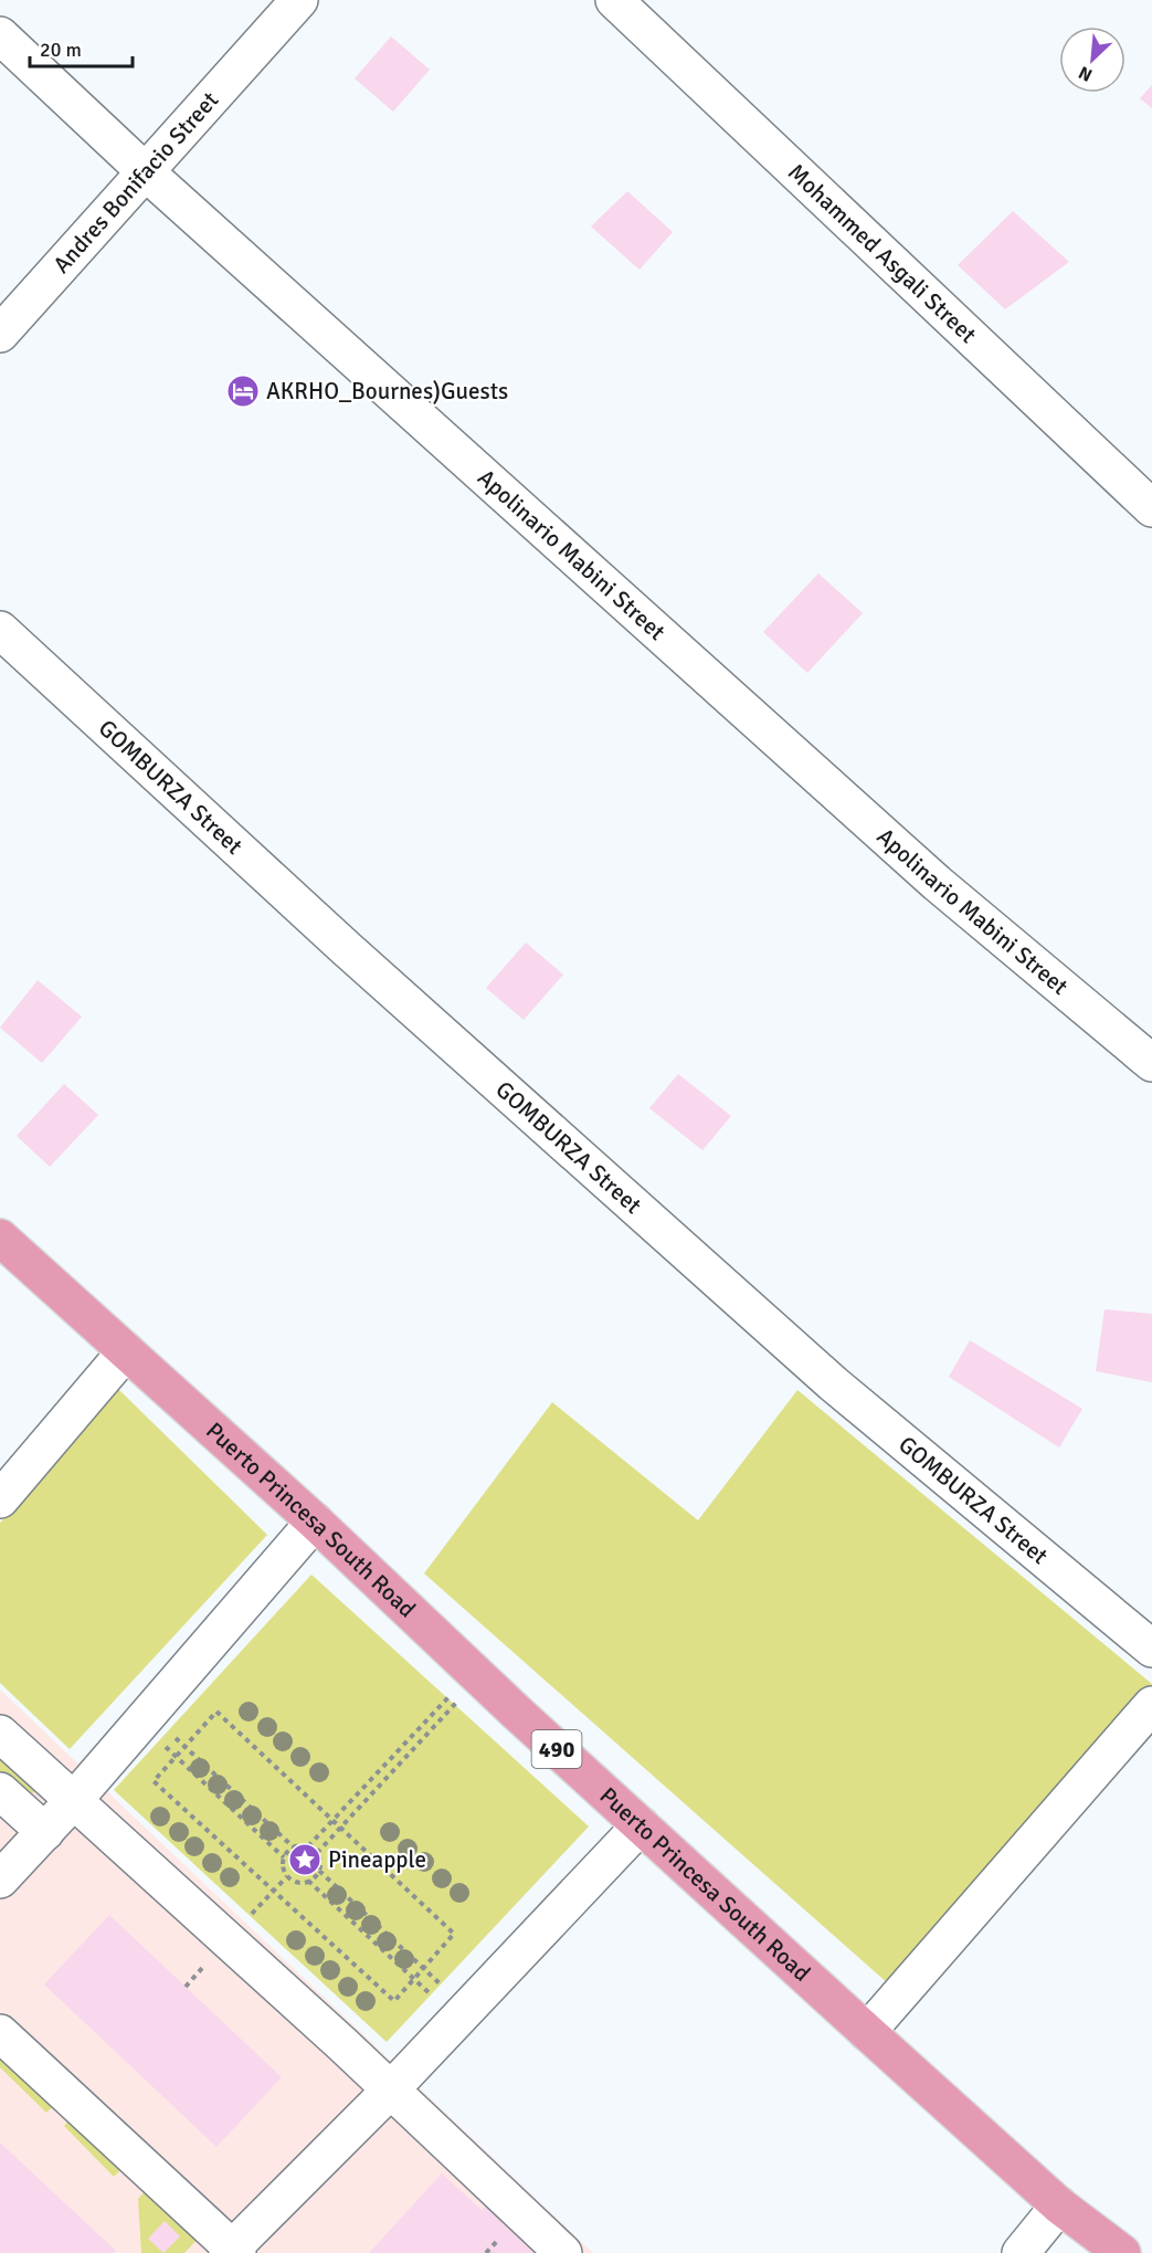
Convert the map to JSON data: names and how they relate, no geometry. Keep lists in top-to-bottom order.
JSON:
{
  "streets": {
    "main road": ["Puerto Princesa South Road", "490"],
    "street": [
      "Andres Bonifacio Street",
      "Mohammed Asgali Street",
      "Apolinario Mabini Street",
      "GOMBURZA Street"
    ]
  },
  "crossings": [
    ["Andres Bonifacio Street", "Apolinario Mabini Street"]
  ],
  "places": {
    "hotel": ["AKRHO_Bournes)Guests"],
    "place": ["Pineapple"]
  },
  "scale_bar": "20 m",
  "north": "bottom left"
}
